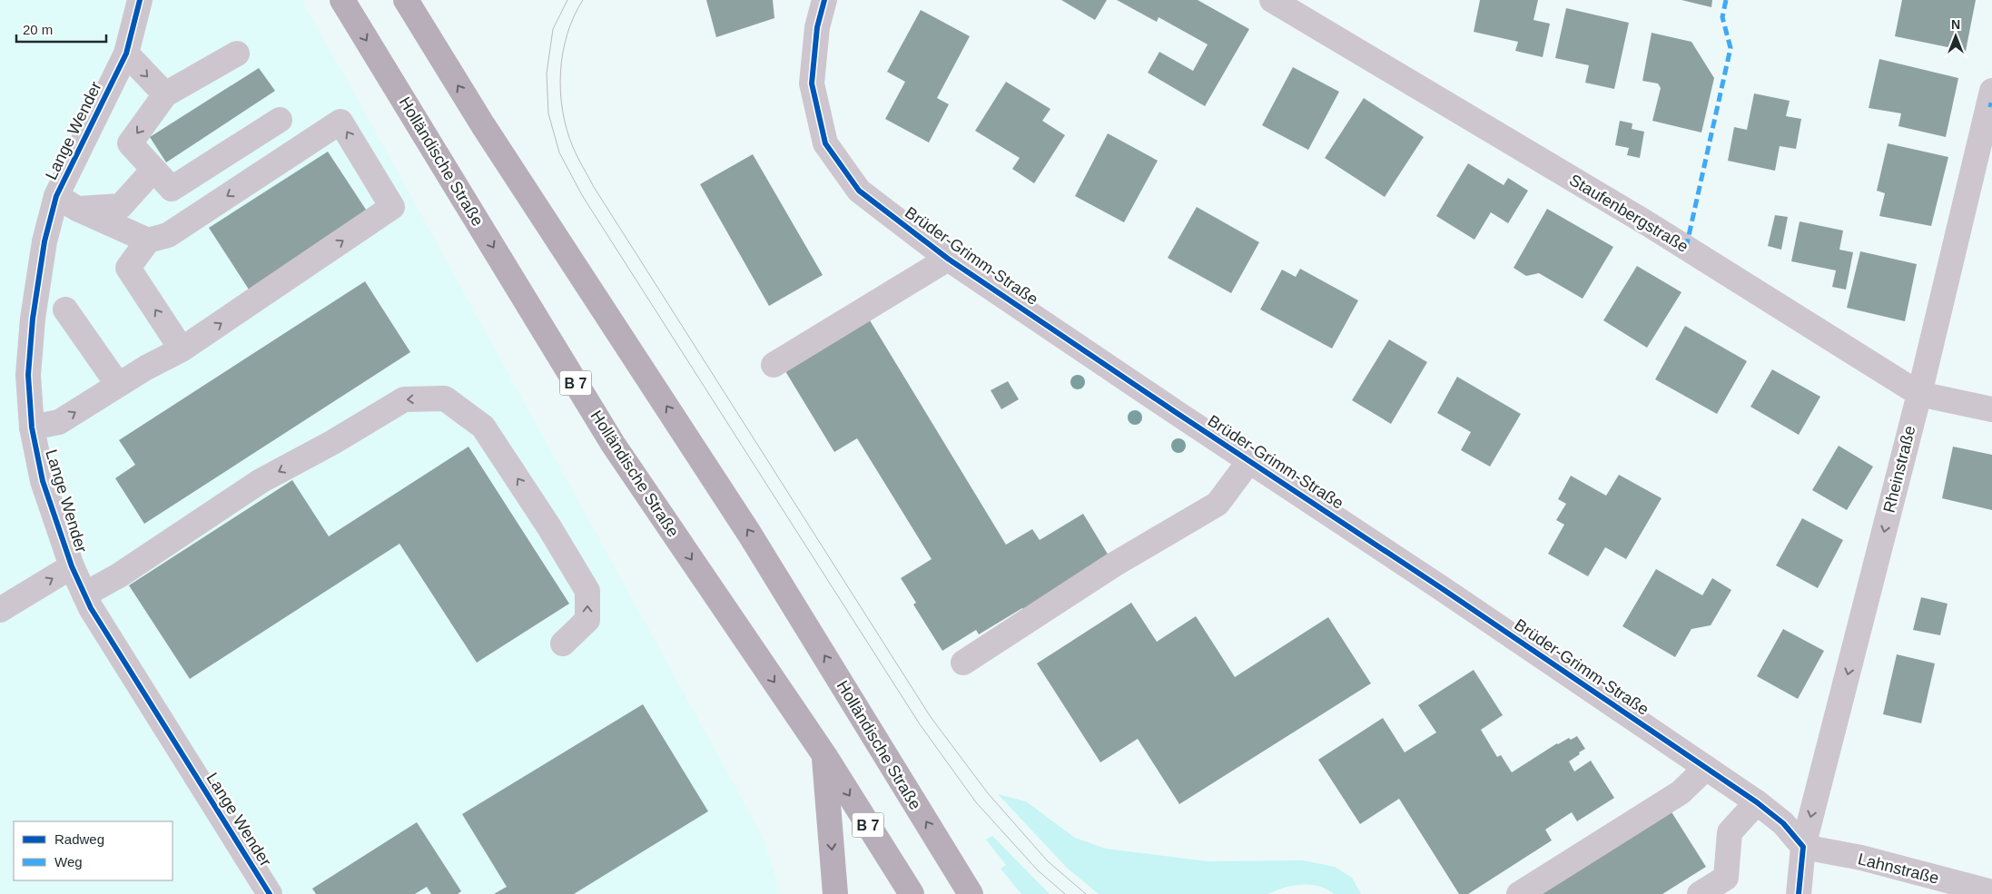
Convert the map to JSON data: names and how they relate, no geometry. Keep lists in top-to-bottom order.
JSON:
{
  "streets": {
    "highway": ["Holländische Straße", "B 7"],
    "street": [
      "Lange Wender",
      "Staufenbergstraße",
      "Brüder-Grimm-Straße",
      "Rheinstraße",
      "Lahnstraße"
    ]
  },
  "crossings": [
    ["Staufenbergstraße", "Rheinstraße"],
    ["Brüder-Grimm-Straße", "Rheinstraße"],
    ["Brüder-Grimm-Straße", "Lahnstraße"],
    ["Rheinstraße", "Lahnstraße"]
  ],
  "one_way": ["Rheinstraße"],
  "legend": ["Radweg", "Weg"],
  "scale_bar": "20 m",
  "north": "top"
}
